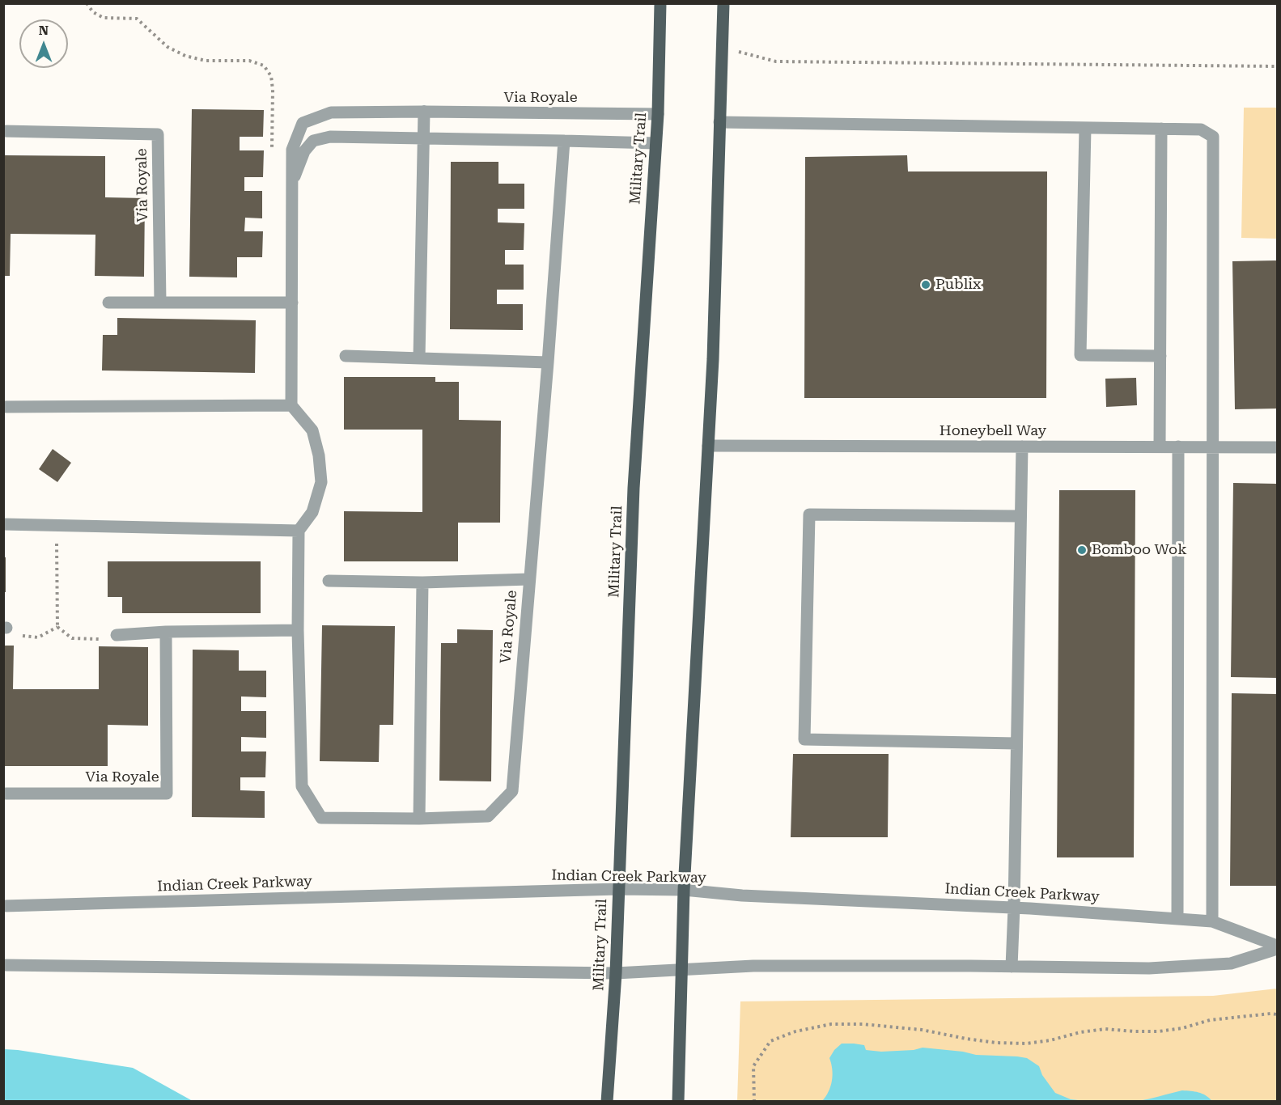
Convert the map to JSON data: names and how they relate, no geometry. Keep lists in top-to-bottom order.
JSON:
{
  "streets": {
    "main road": ["Military Trail"],
    "street": ["Via Royale", "Honeybell Way", "Indian Creek Parkway"]
  },
  "crossings": [
    ["Via Royale", "Military Trail"],
    ["Military Trail", "Indian Creek Parkway"]
  ],
  "places": ["Publix", "Bomboo Wok"],
  "north": "top"
}
